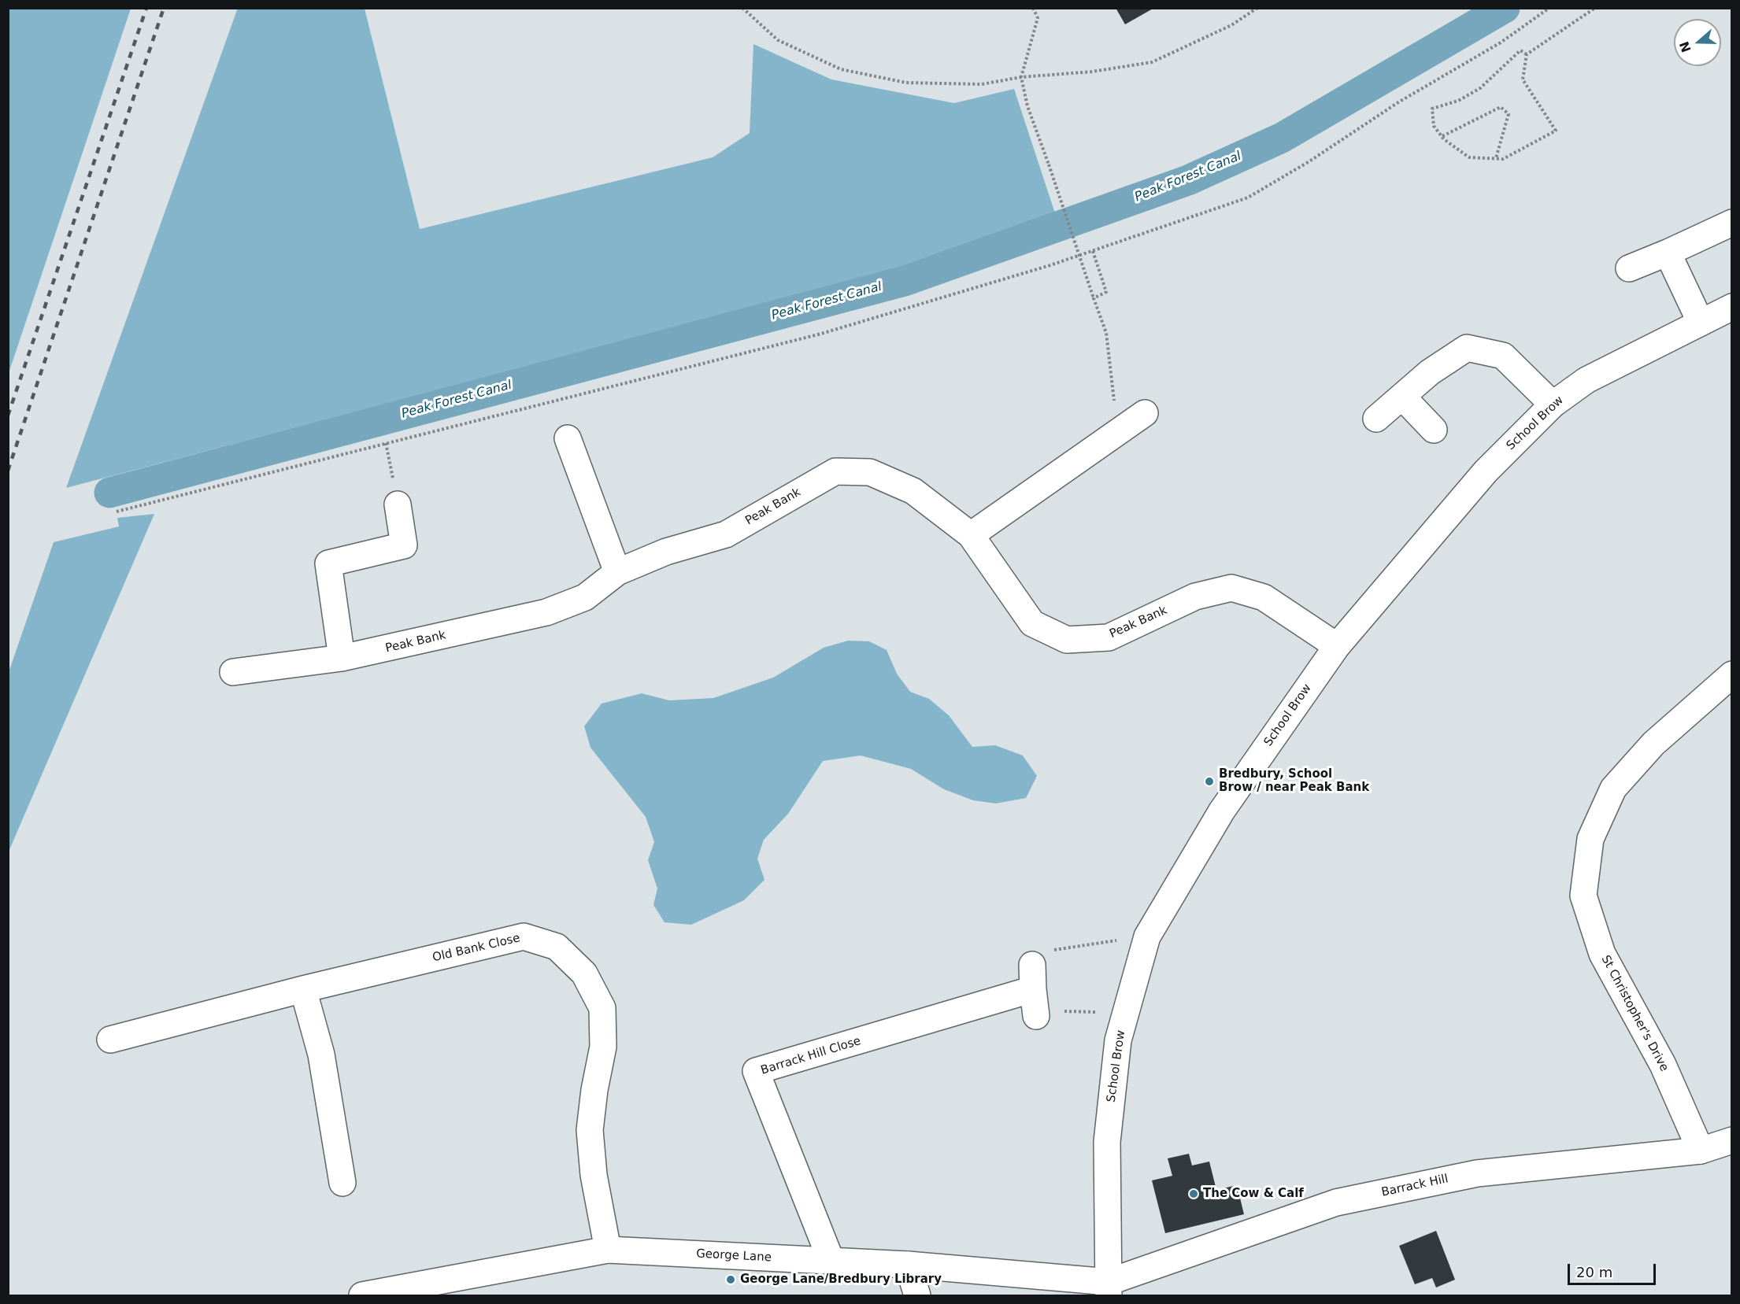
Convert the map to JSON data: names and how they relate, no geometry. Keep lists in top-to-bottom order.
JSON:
{
  "streets": {
    "street": [
      "School Brow",
      "Peak Bank",
      "Old Bank Close",
      "St Christopher's Drive",
      "Barrack Hill Close",
      "Barrack Hill",
      "George Lane"
    ]
  },
  "crossings": [
    ["School Brow", "Peak Bank"],
    ["School Brow", "Barrack Hill"],
    ["School Brow", "George Lane"],
    ["Old Bank Close", "George Lane"],
    ["St Christopher's Drive", "Barrack Hill"],
    ["Barrack Hill Close", "George Lane"],
    ["Barrack Hill", "George Lane"]
  ],
  "water": ["Peak Forest Canal"],
  "places": ["Bredbury, School Brow / near Peak Bank", "The Cow & Calf", "George Lane/Bredbury Library"],
  "scale_bar": "20 m",
  "north": "left"
}
